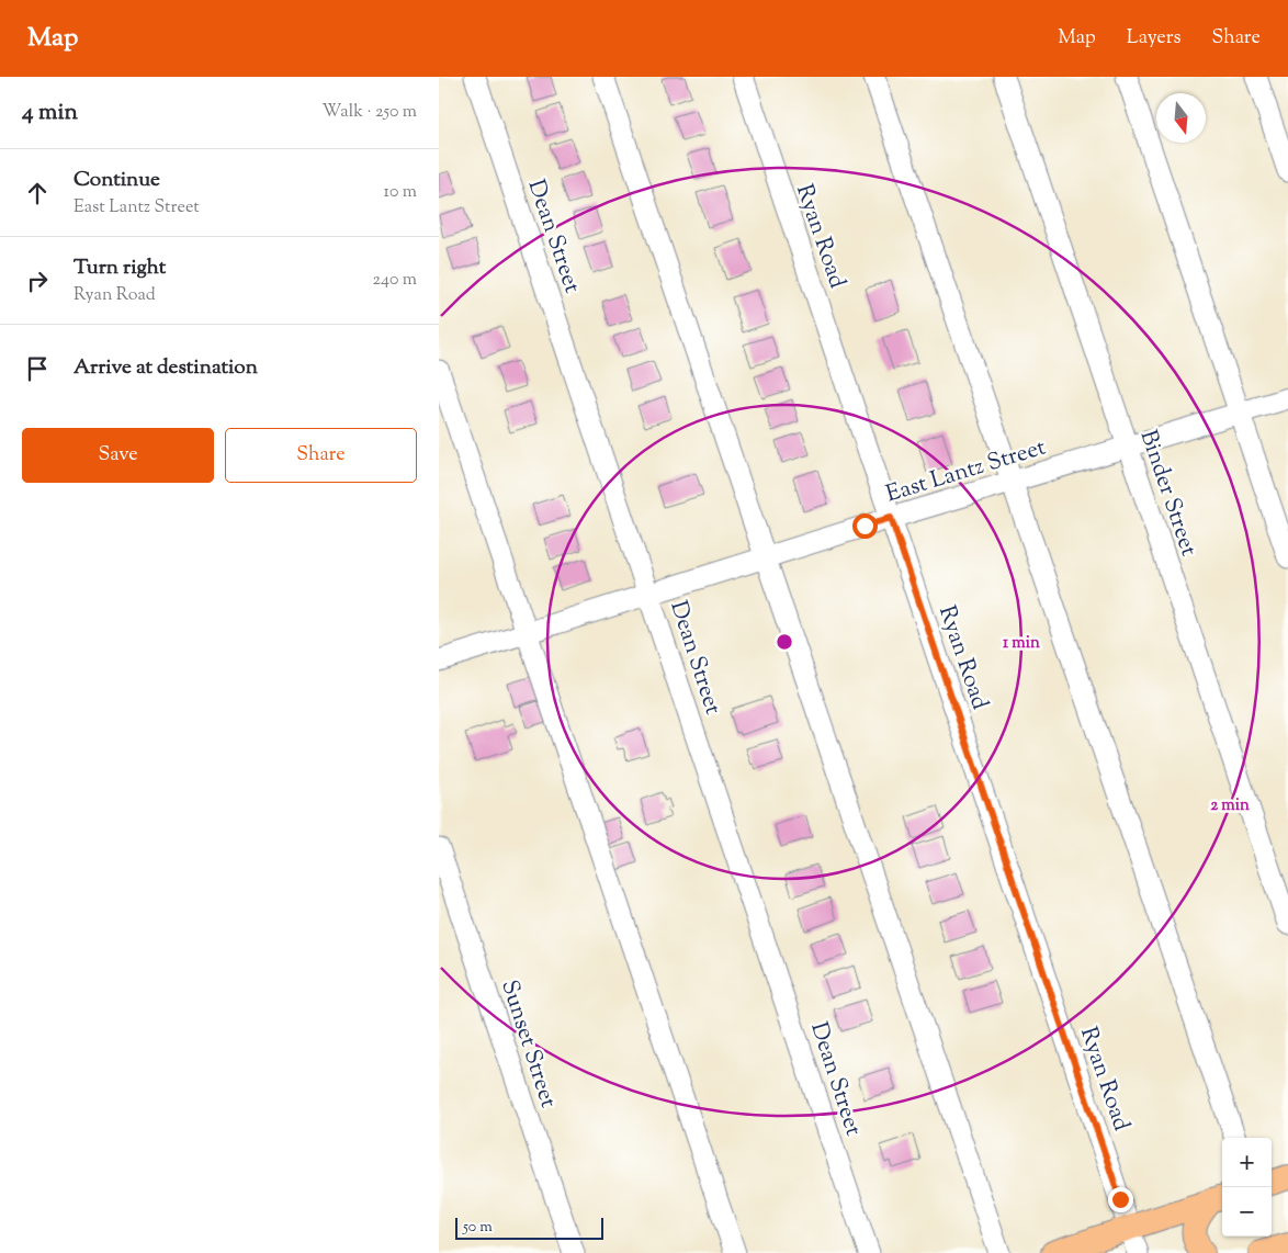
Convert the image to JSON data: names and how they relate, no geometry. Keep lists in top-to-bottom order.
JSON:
{
  "streets": {
    "street": [
      "Dean Street",
      "Ryan Road",
      "East Lantz Street",
      "Binder Street",
      "Sunset Street"
    ]
  },
  "crossings": [
    ["Dean Street", "East Lantz Street"],
    ["Ryan Road", "East Lantz Street"],
    ["East Lantz Street", "Binder Street"]
  ],
  "scale_bar": "50 m",
  "north": "bottom",
  "page": {
    "header": "Map",
    "nav": ["Map", "Layers", "Share"],
    "heading": ["4 min", "Walk · 250 m"],
    "list": [
      ["Continue", "East Lantz Street", "10 m"],
      ["Turn right", "Ryan Road", "240 m"],
      "Arrive at destination"
    ],
    "buttons": ["Save", "Share"],
    "map_buttons": ["+", "−"],
    "scale": "50 m"
  },
  "rings": ["1 min", "2 min"]
}
